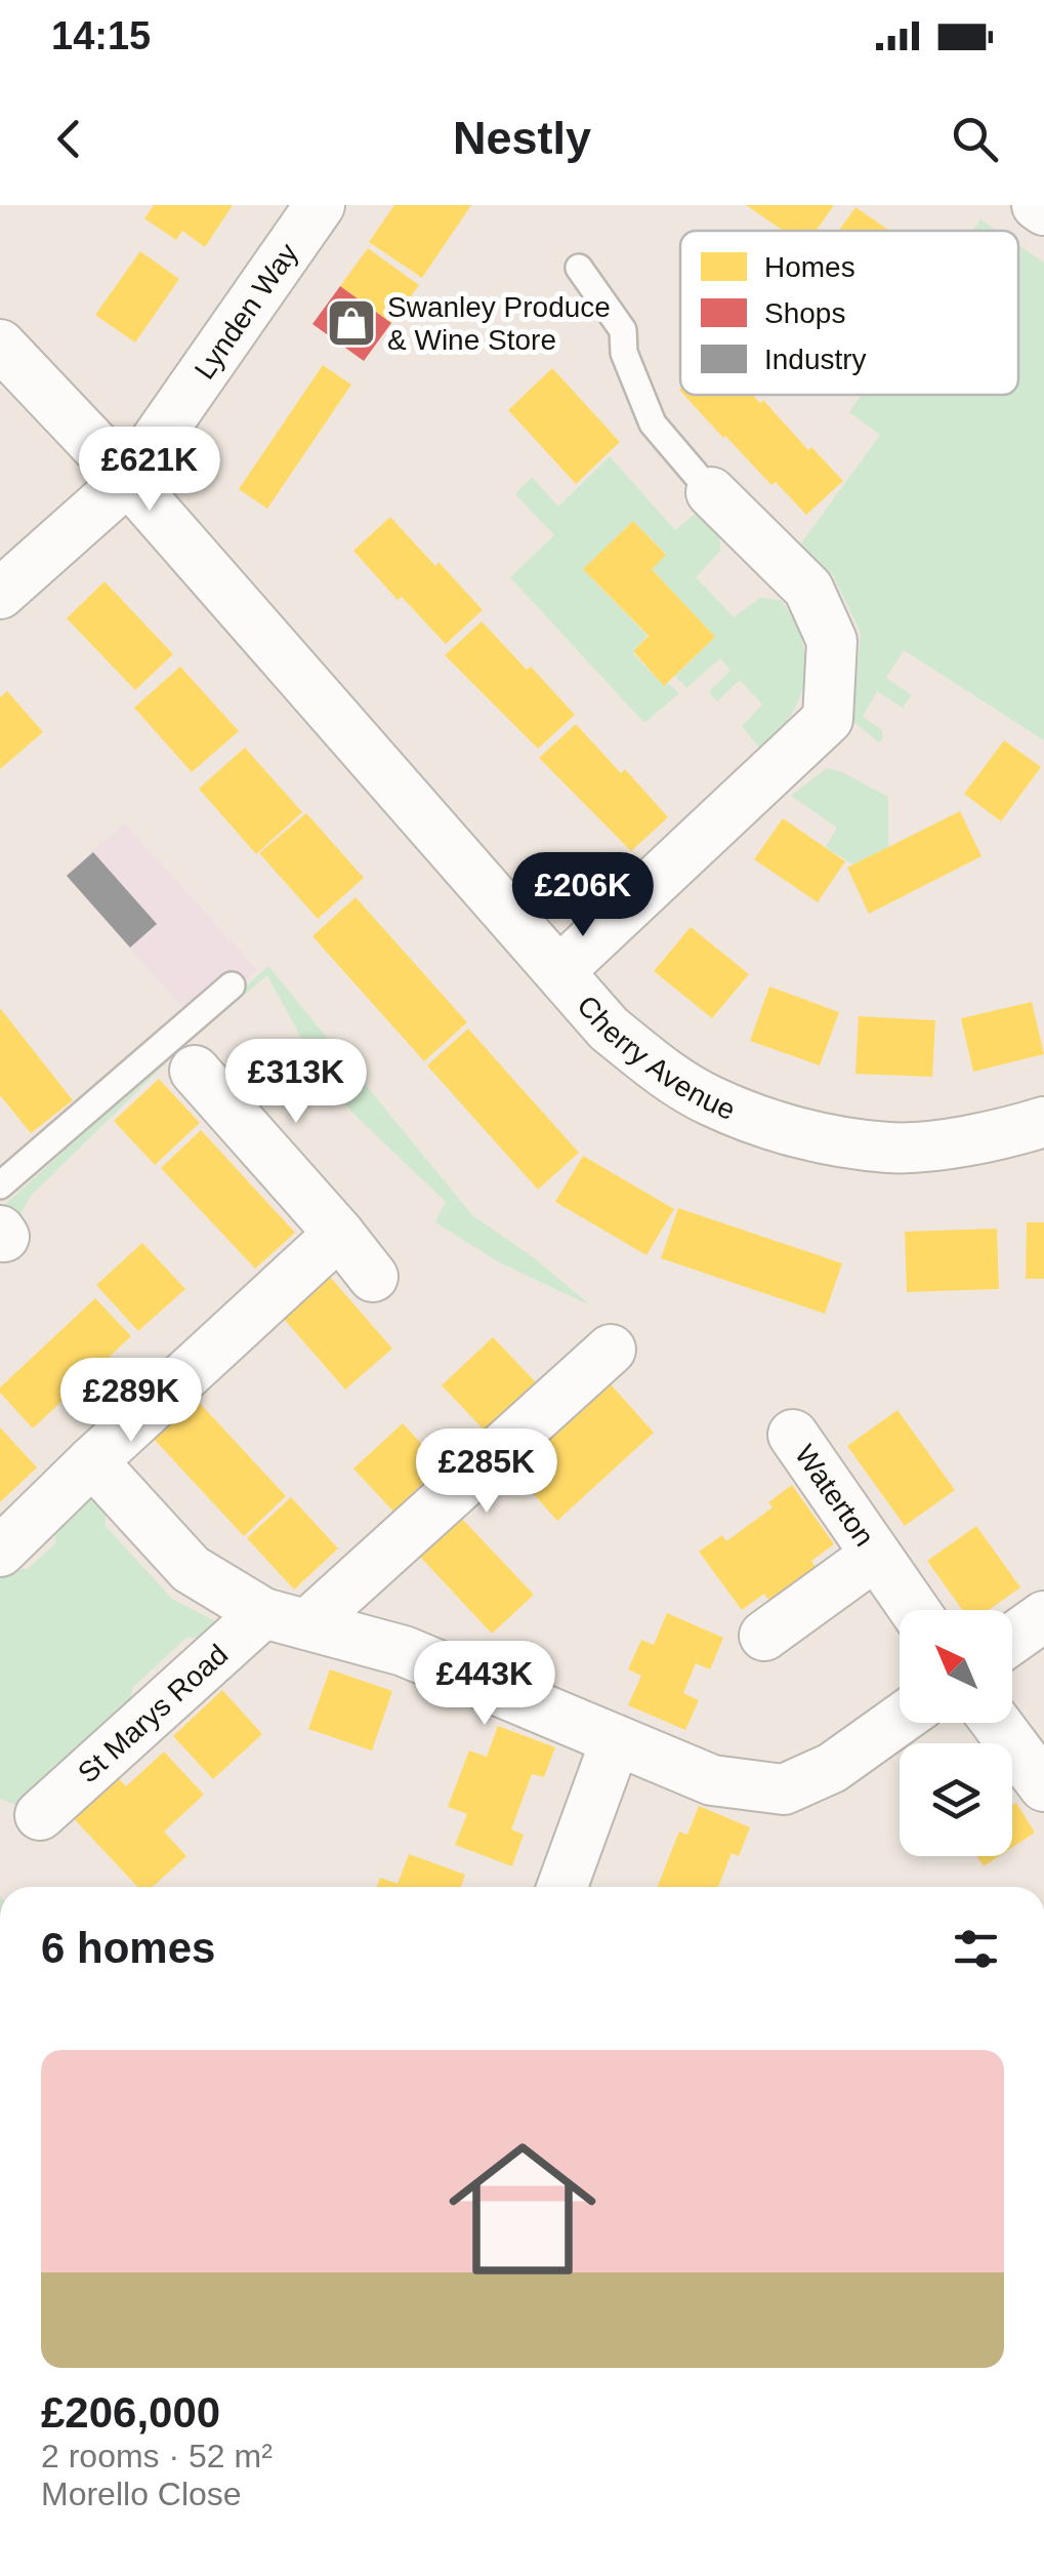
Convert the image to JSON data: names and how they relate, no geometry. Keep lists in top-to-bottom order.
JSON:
{
  "streets": {
    "street": [
      "Lynden Way",
      "Cherry Avenue",
      "Waterton",
      "St Marys Road"
    ]
  },
  "crossings": [
    ["Lynden Way", "Cherry Avenue"]
  ],
  "places": {
    "shop": ["Swanley Produce & Wine Store"]
  },
  "legend": ["Homes", "Shops", "Industry"],
  "north": "top left",
  "page": {
    "status": "14:15",
    "header": "Nestly",
    "price": [
      "£621K",
      "£206K",
      "£313K",
      "£289K",
      "£285K",
      "£443K"
    ],
    "heading": "6 homes",
    "list": [
      {
        "name": "£206,000",
        "note": "2 rooms · 52 m² · Morello Close"
      }
    ]
  }
}
